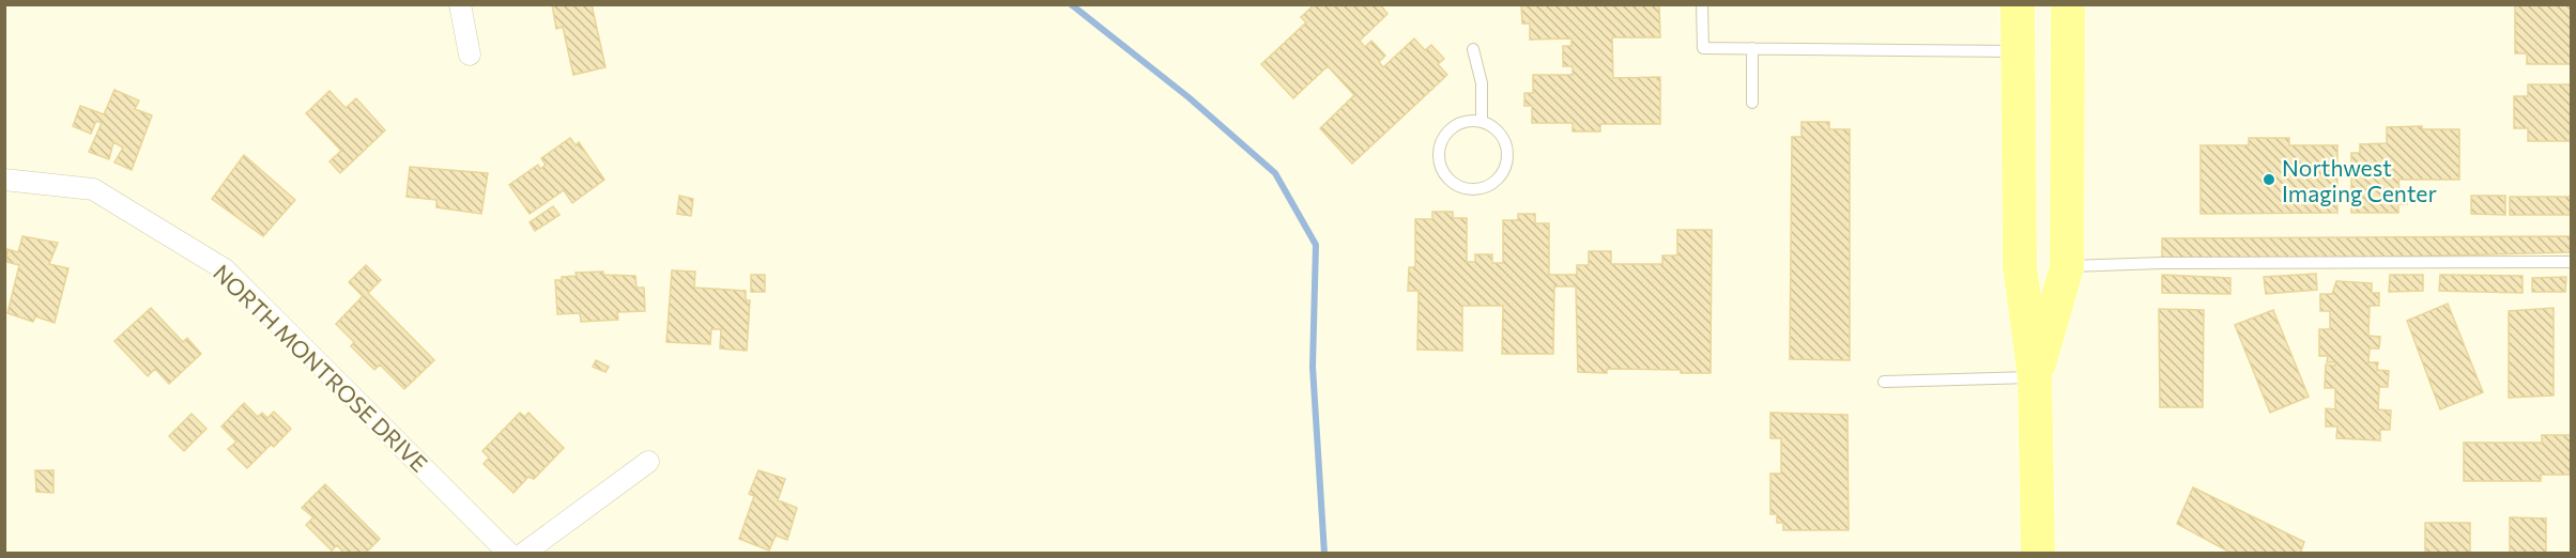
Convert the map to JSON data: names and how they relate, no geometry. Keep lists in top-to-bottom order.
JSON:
{
  "streets": {
    "street": ["NORTH MONTROSE DRIVE"]
  },
  "places": ["Northwest Imaging Center"]
}
